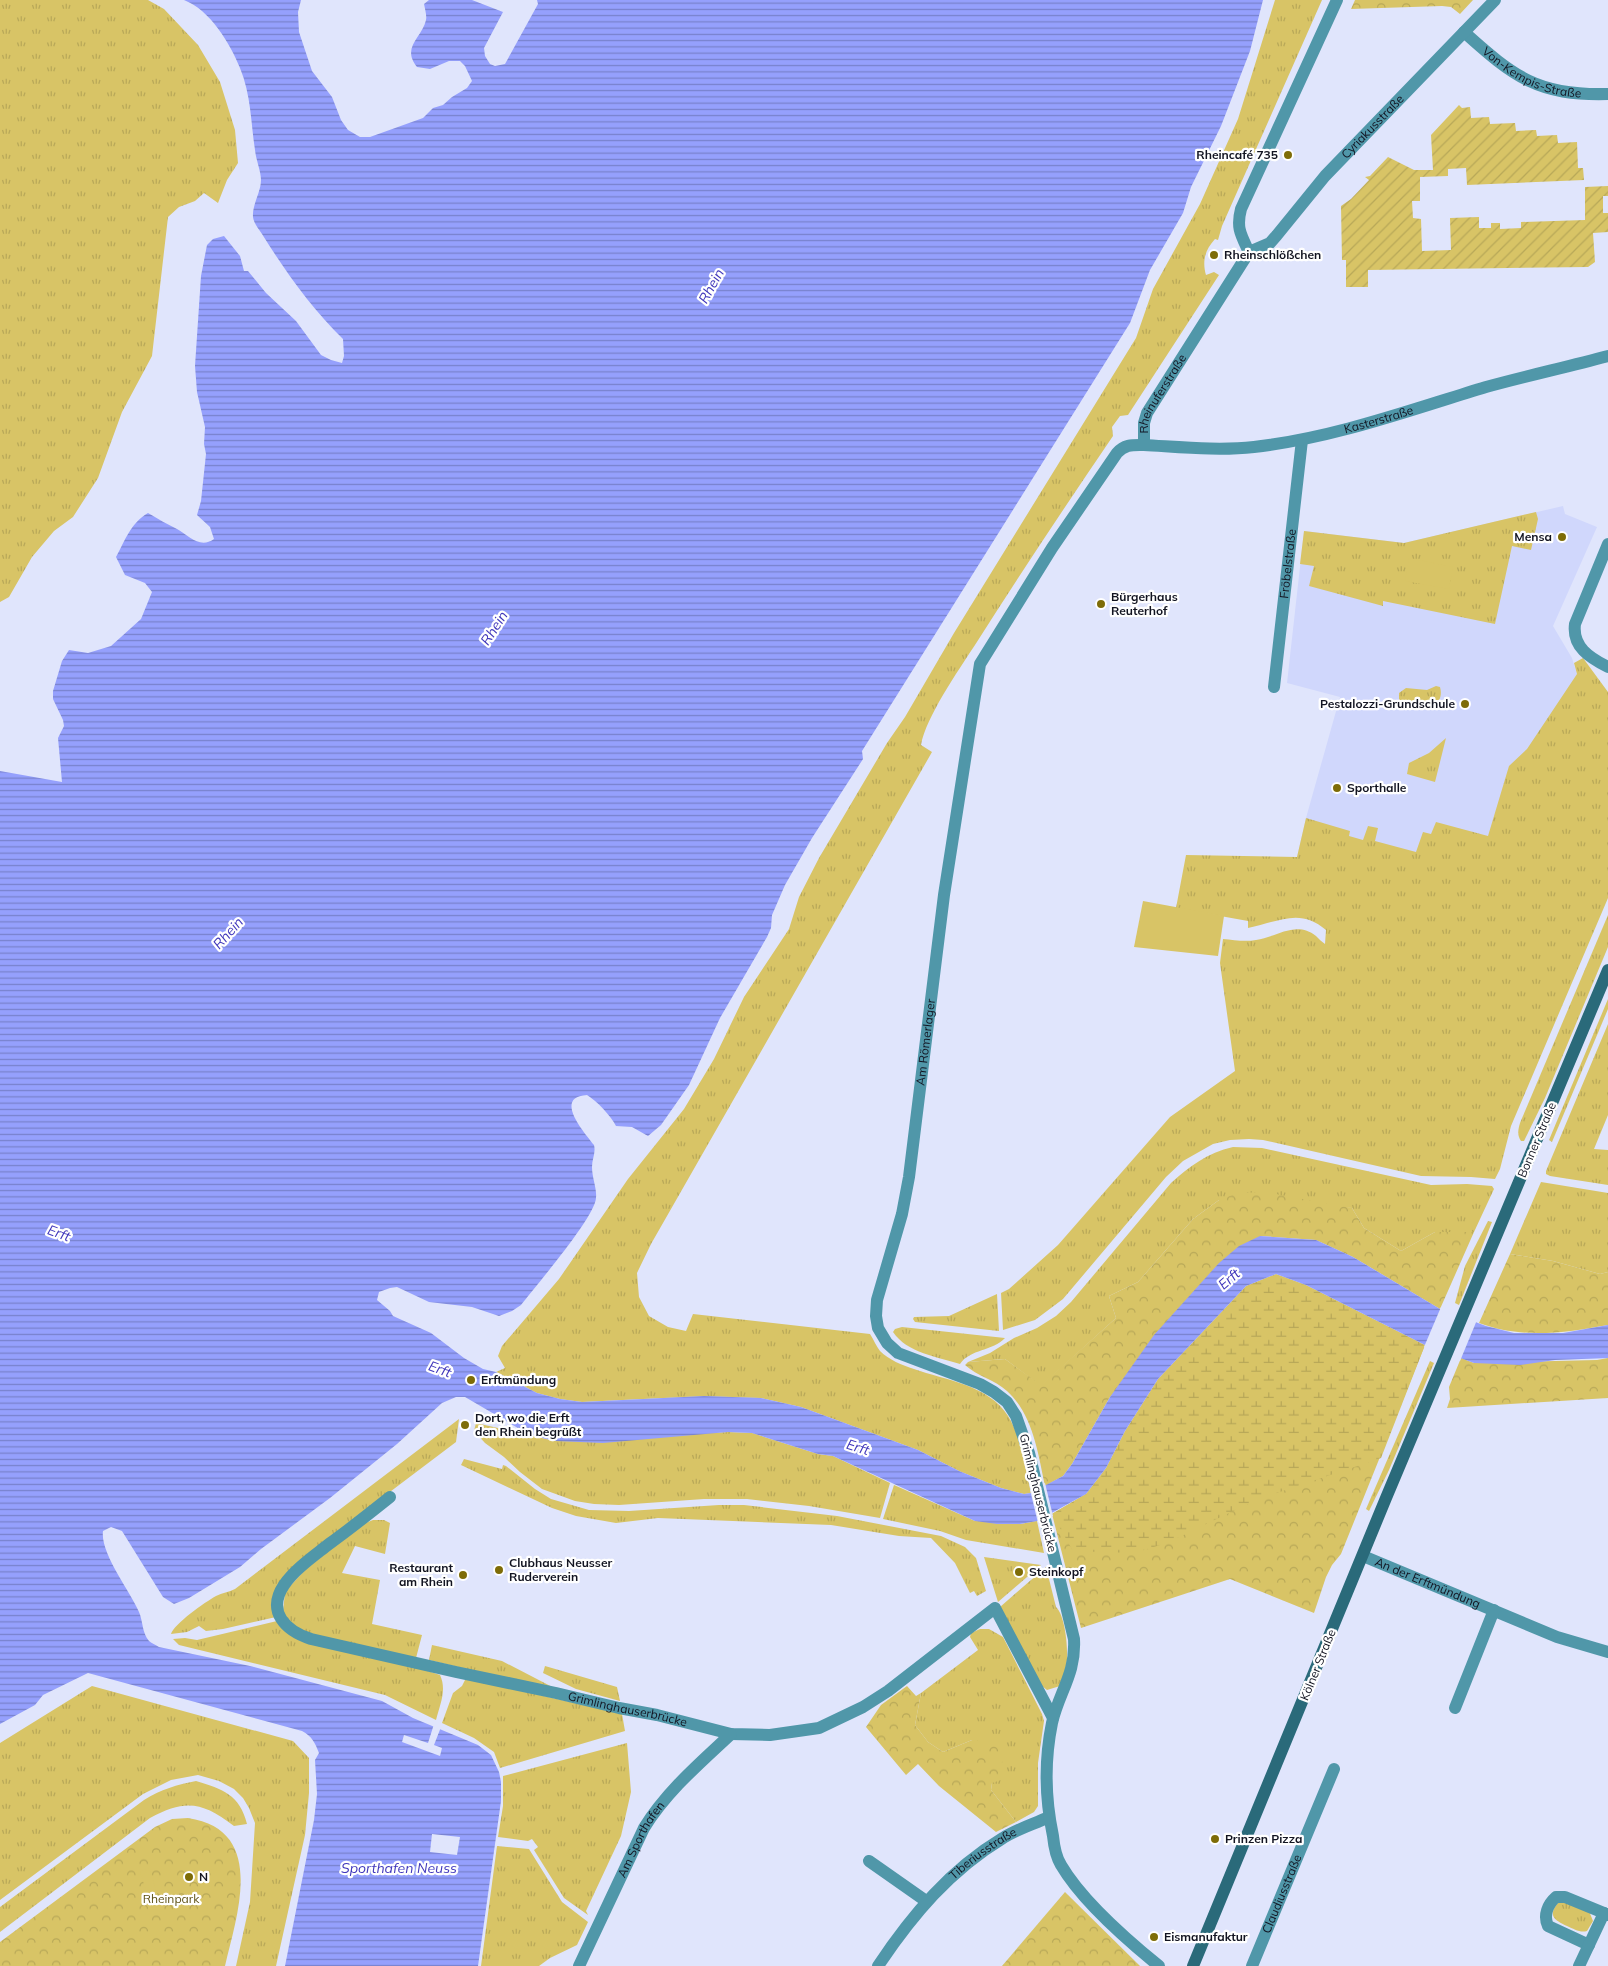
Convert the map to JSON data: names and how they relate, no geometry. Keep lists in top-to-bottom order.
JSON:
{
  "streets": {
    "main road": ["Bonner Straße", "Kölner Straße"],
    "street": [
      "Von-Kempis-Straße",
      "Cyriakusstraße",
      "Rheinuferstraße",
      "Kasterstraße",
      "Fröbelstraße",
      "Am Römerlager",
      "Grimlinghauserbrücke",
      "An der Erftmündung",
      "Am Sporthafen",
      "Tiberiusstraße",
      "Claudiusstraße"
    ]
  },
  "crossings": [
    ["Von-Kempis-Straße", "Cyriakusstraße"],
    ["Cyriakusstraße", "Rheinuferstraße"],
    ["Rheinuferstraße", "Kasterstraße"],
    ["Rheinuferstraße", "Am Römerlager"],
    ["Kasterstraße", "Fröbelstraße"],
    ["Am Römerlager", "Grimlinghauserbrücke"],
    ["Bonner Straße", "Kölner Straße"],
    ["Grimlinghauserbrücke", "Am Sporthafen"],
    ["Grimlinghauserbrücke", "Tiberiusstraße"],
    ["An der Erftmündung", "Kölner Straße"]
  ],
  "water": ["Rhein", "Erft", "Sporthafen Neuss"],
  "parks": ["Rheinpark"],
  "places": [
    "Rheincafé 735",
    "Rheinschlößchen",
    "Mensa",
    "Bürgerhaus Reuterhof",
    "Pestalozzi-Grundschule",
    "Sporthalle",
    "Erftmündung",
    "Dort, wo die Erft den Rhein begrüßt",
    "Clubhaus Neusser Ruderverein",
    "Steinkopf",
    "Restaurant am Rhein",
    "Prinzen Pizza",
    "N",
    "Eismanufaktur"
  ]
}
